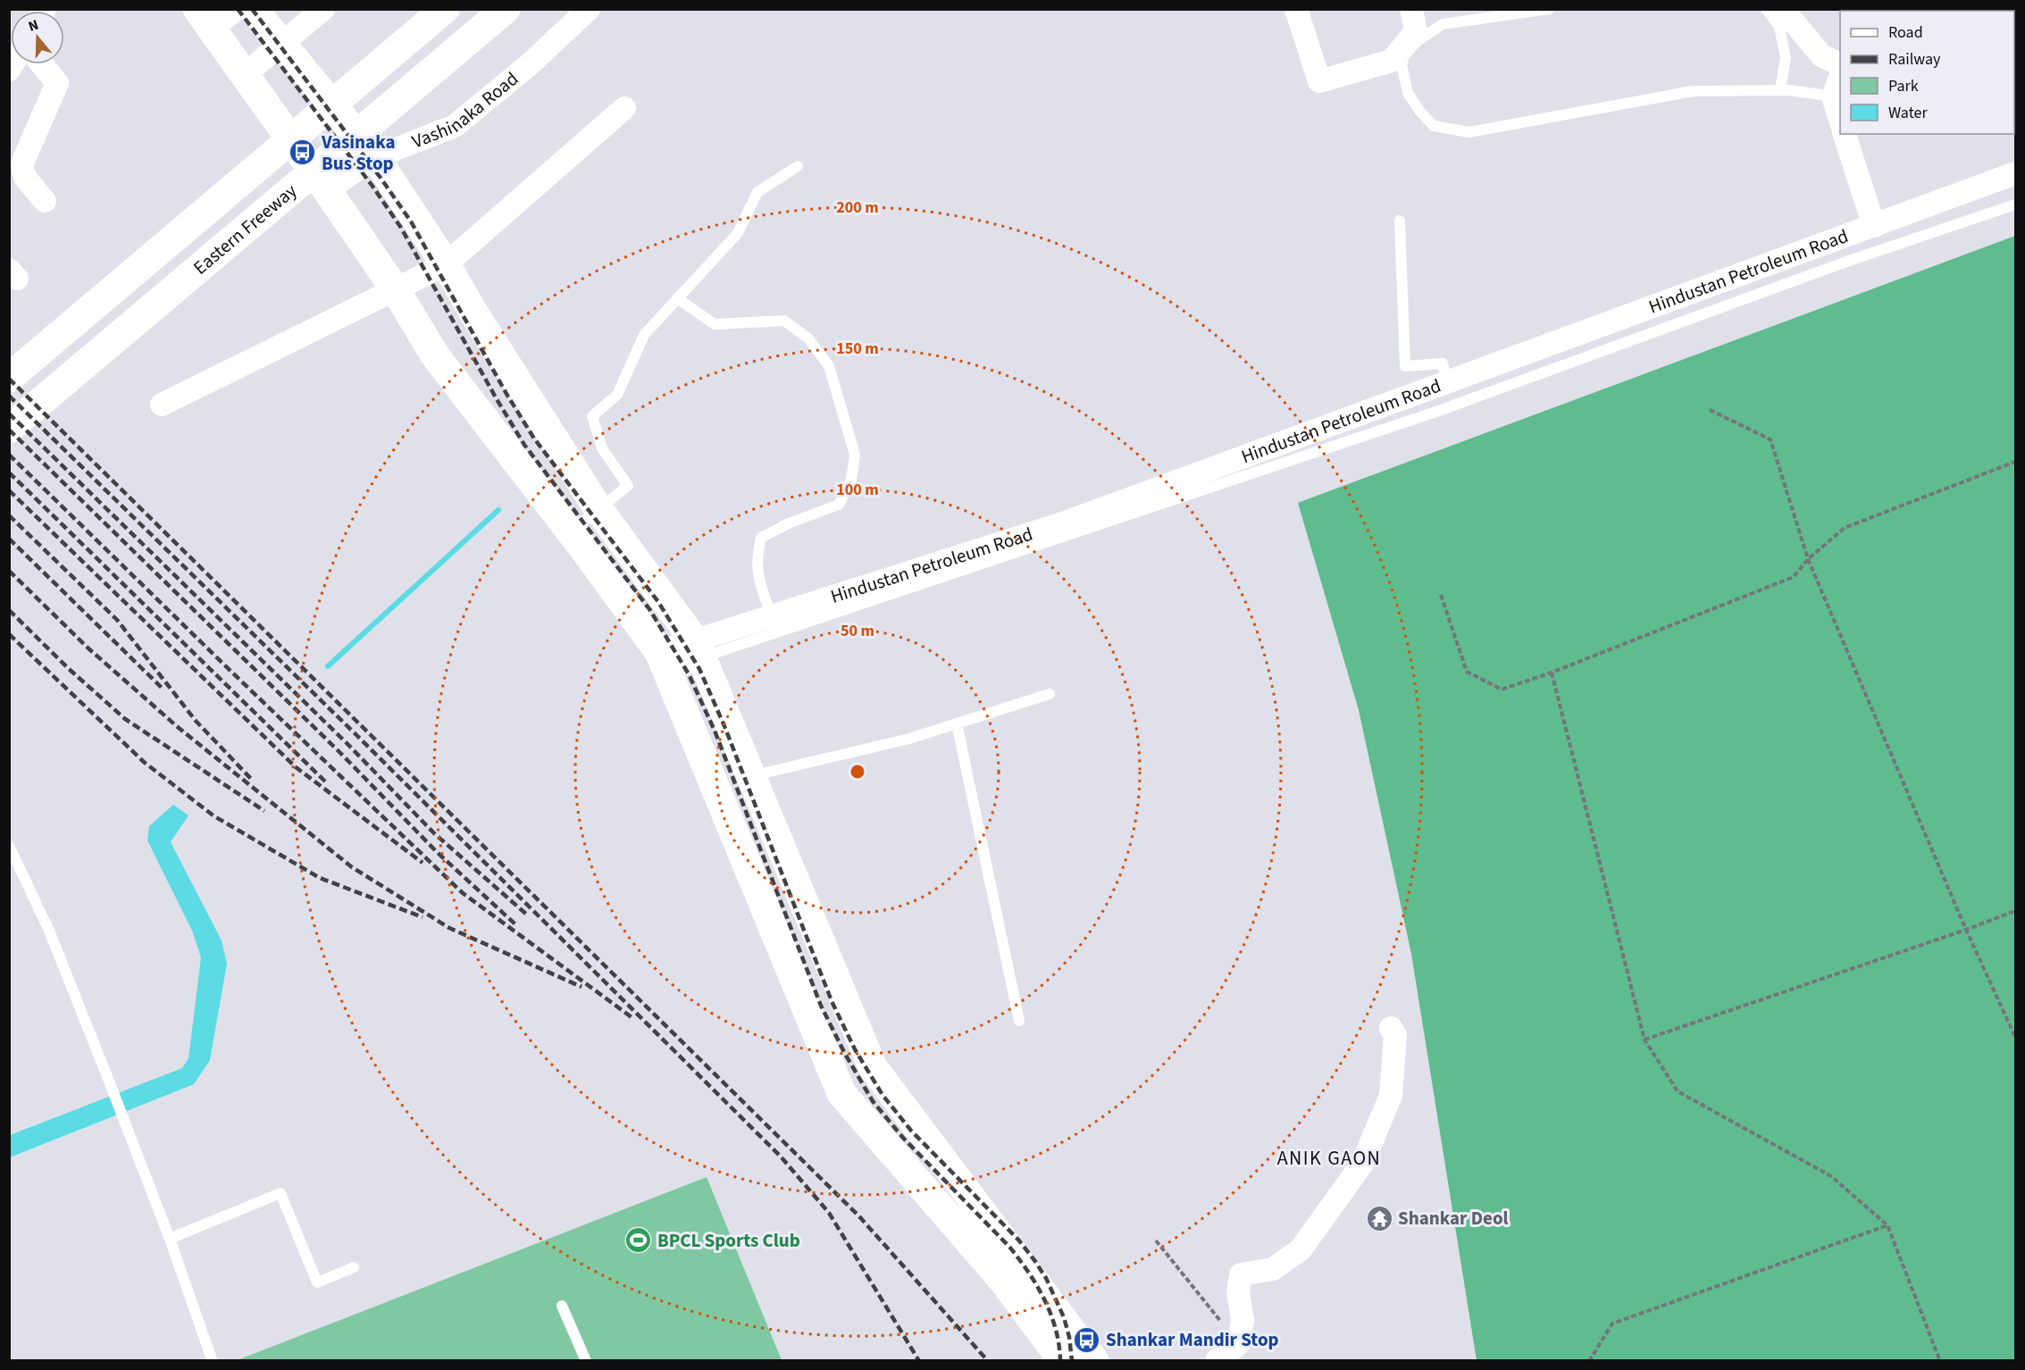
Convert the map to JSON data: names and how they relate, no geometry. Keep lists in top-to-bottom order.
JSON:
{
  "streets": {
    "main road": ["Eastern Freeway"],
    "street": ["Vashinaka Road", "Hindustan Petroleum Road"]
  },
  "districts": ["ANIK GAON"],
  "places": {
    "bus stop": ["Vasinaka Bus Stop", "Shankar Mandir Stop"],
    "temple": ["Shankar Deol"],
    "sports": ["BPCL Sports Club"]
  },
  "legend": [
    "Road",
    "Railway",
    "Park",
    "Water"
  ],
  "north": "top",
  "rings": [
    "200 m",
    "150 m",
    "100 m",
    "50 m"
  ]
}
